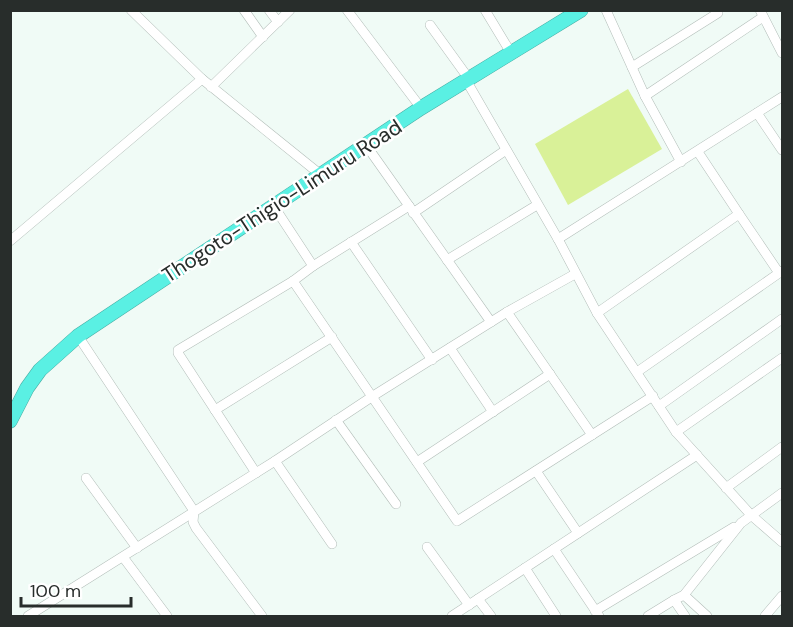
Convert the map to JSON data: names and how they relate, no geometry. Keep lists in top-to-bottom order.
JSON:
{
  "streets": {
    "highway": ["Thogoto-Thigio-Limuru Road"]
  },
  "scale_bar": "100 m"
}
